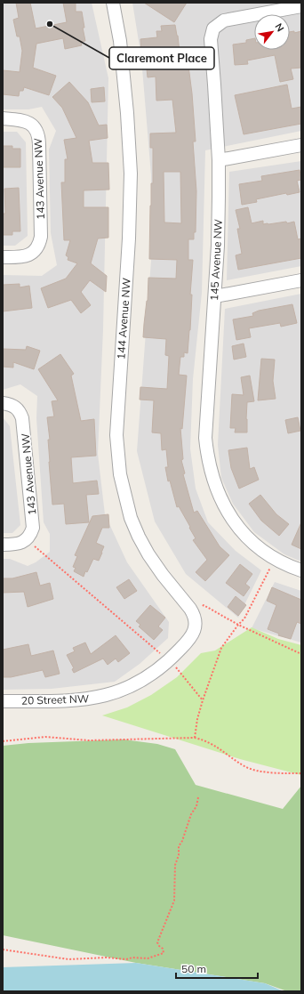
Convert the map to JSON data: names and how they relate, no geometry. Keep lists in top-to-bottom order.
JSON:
{
  "streets": {
    "street": [
      "143 Avenue NW",
      "145 Avenue NW",
      "144 Avenue NW",
      "20 Street NW"
    ]
  },
  "crossings": [
    ["144 Avenue NW", "20 Street NW"]
  ],
  "places": ["Claremont Place"],
  "scale_bar": "50 m",
  "north": "top right"
}
